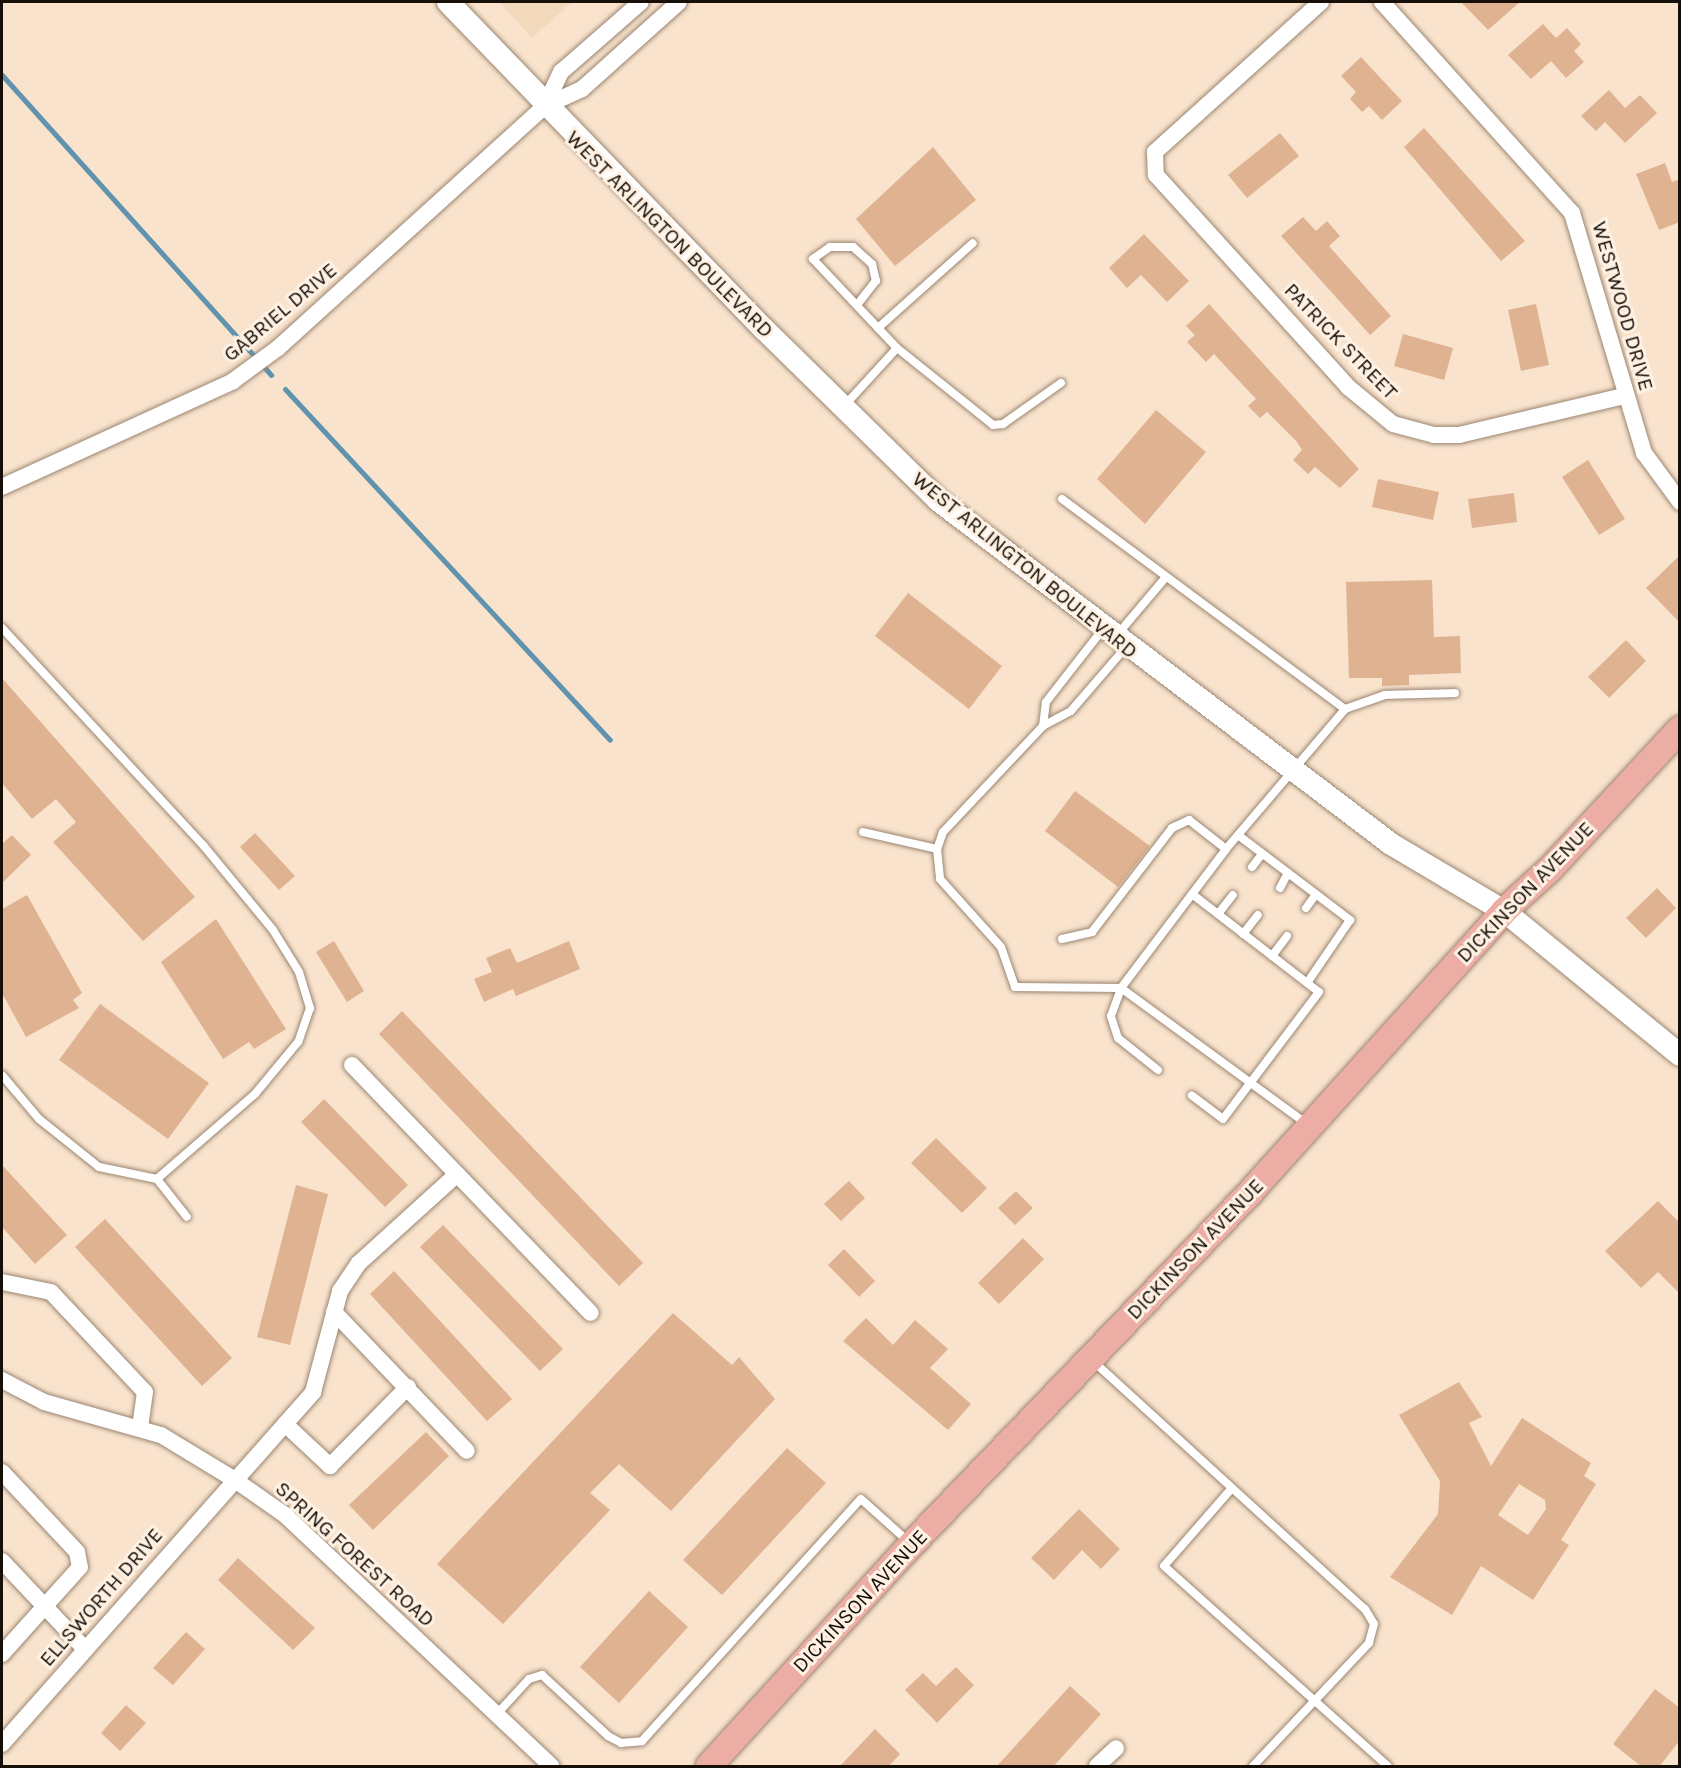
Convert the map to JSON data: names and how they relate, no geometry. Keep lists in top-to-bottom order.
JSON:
{
  "streets": {
    "main road": ["WEST ARLINGTON BOULEVARD", "DICKINSON AVENUE"],
    "street": [
      "WESTWOOD DRIVE",
      "GABRIEL DRIVE",
      "PATRICK STREET",
      "SPRING FOREST ROAD",
      "ELLSWORTH DRIVE"
    ]
  },
  "crossings": [
    ["WEST ARLINGTON BOULEVARD", "GABRIEL DRIVE"],
    ["WEST ARLINGTON BOULEVARD", "DICKINSON AVENUE"],
    ["WESTWOOD DRIVE", "PATRICK STREET"],
    ["SPRING FOREST ROAD", "ELLSWORTH DRIVE"]
  ]
}
